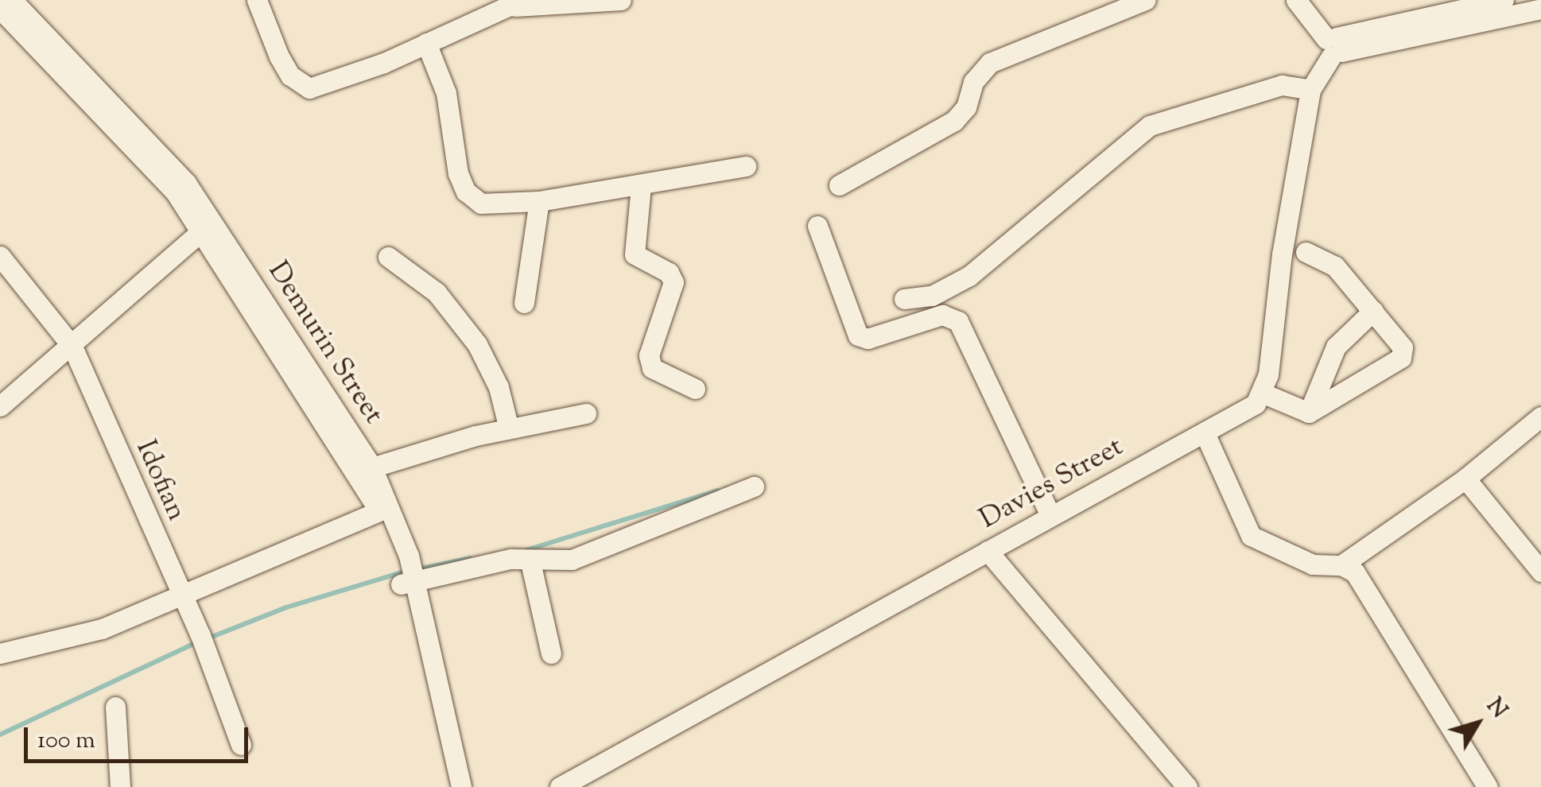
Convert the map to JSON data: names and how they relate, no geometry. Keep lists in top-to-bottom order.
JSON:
{
  "streets": {
    "street": ["Demurin Street", "Idofian", "Davies Street"]
  },
  "scale_bar": "100 m",
  "north": "top right"
}
